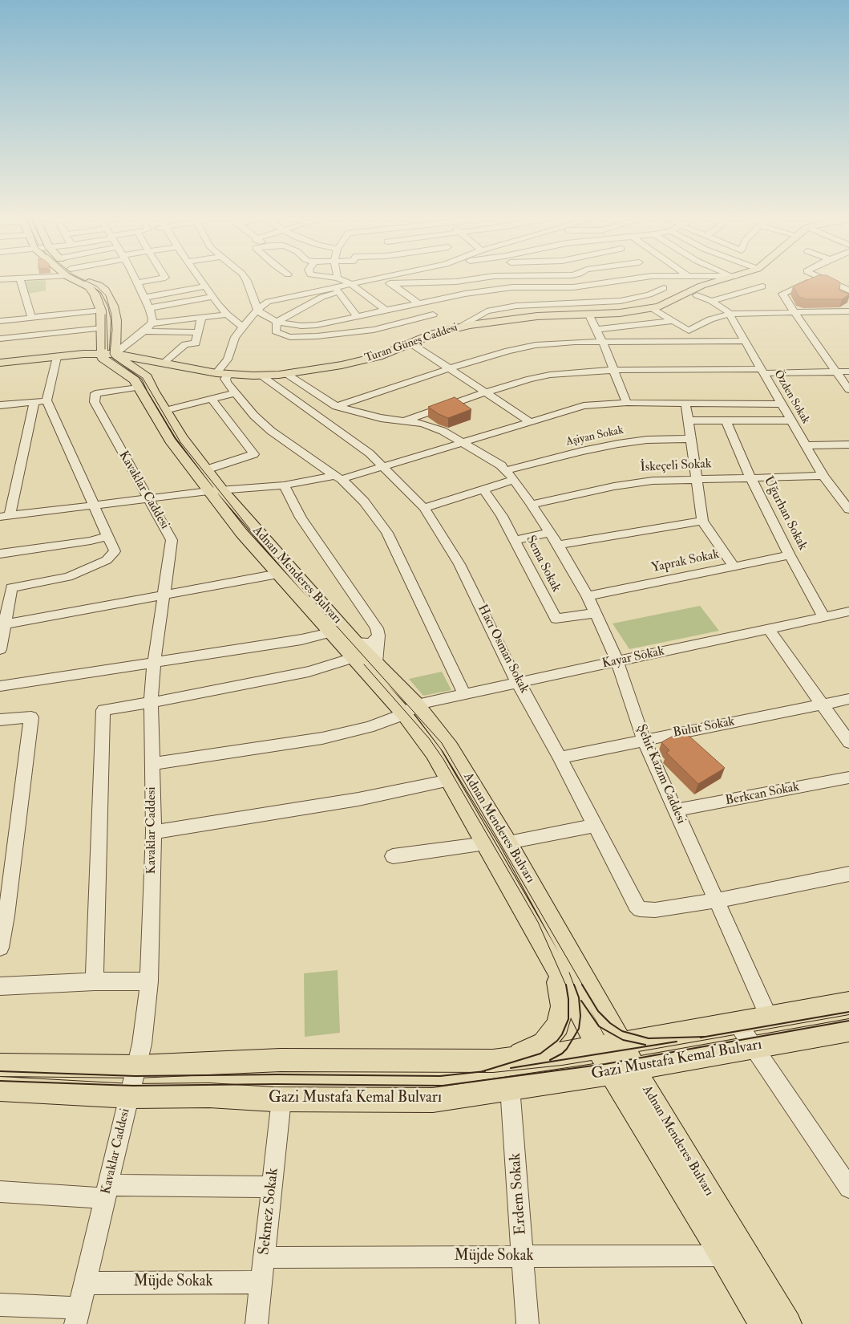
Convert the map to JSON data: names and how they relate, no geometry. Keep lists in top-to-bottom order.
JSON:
{
  "streets": {
    "main road": ["Turan Güneş Caddesi", "Adnan Menderes Bulvarı", "Gazi Mustafa Kemal Bulvarı"],
    "street": [
      "Özden Sokak",
      "Aşiyan Sokak",
      "İskeçeli Sokak",
      "Kavaklar Caddesi",
      "Uğurhan Sokak",
      "Yaprak Sokak",
      "Sema Sokak",
      "Hacı Osman Sokak",
      "Kayar Sokak",
      "Bulut Sokak",
      "Şehit Kazım Caddesi",
      "Berkcan Sokak",
      "Erdem Sokak",
      "Sekmez Sokak",
      "Müjde Sokak"
    ]
  },
  "crossings": [
    ["Turan Güneş Caddesi", "Adnan Menderes Bulvarı"],
    ["Turan Güneş Caddesi", "Hacı Osman Sokak"],
    ["Turan Güneş Caddesi", "Şehit Kazım Caddesi"],
    ["Özden Sokak", "İskeçeli Sokak"],
    ["Aşiyan Sokak", "Şehit Kazım Caddesi"],
    ["İskeçeli Sokak", "Uğurhan Sokak"],
    ["İskeçeli Sokak", "Şehit Kazım Caddesi"],
    ["Kavaklar Caddesi", "Adnan Menderes Bulvarı"],
    ["Kavaklar Caddesi", "Kayar Sokak"],
    ["Kavaklar Caddesi", "Gazi Mustafa Kemal Bulvarı"],
    ["Kavaklar Caddesi", "Müjde Sokak"],
    ["Uğurhan Sokak", "Yaprak Sokak"],
    ["Uğurhan Sokak", "Kayar Sokak"],
    ["Yaprak Sokak", "Şehit Kazım Caddesi"],
    ["Sema Sokak", "Şehit Kazım Caddesi"],
    ["Adnan Menderes Bulvarı", "Kayar Sokak"],
    ["Adnan Menderes Bulvarı", "Gazi Mustafa Kemal Bulvarı"],
    ["Adnan Menderes Bulvarı", "Müjde Sokak"],
    ["Hacı Osman Sokak", "Kayar Sokak"],
    ["Hacı Osman Sokak", "Bulut Sokak"],
    ["Hacı Osman Sokak", "Şehit Kazım Caddesi"],
    ["Kayar Sokak", "Şehit Kazım Caddesi"],
    ["Bulut Sokak", "Şehit Kazım Caddesi"],
    ["Şehit Kazım Caddesi", "Berkcan Sokak"],
    ["Şehit Kazım Caddesi", "Gazi Mustafa Kemal Bulvarı"],
    ["Gazi Mustafa Kemal Bulvarı", "Erdem Sokak"],
    ["Gazi Mustafa Kemal Bulvarı", "Sekmez Sokak"],
    ["Erdem Sokak", "Müjde Sokak"],
    ["Sekmez Sokak", "Müjde Sokak"]
  ]
}
